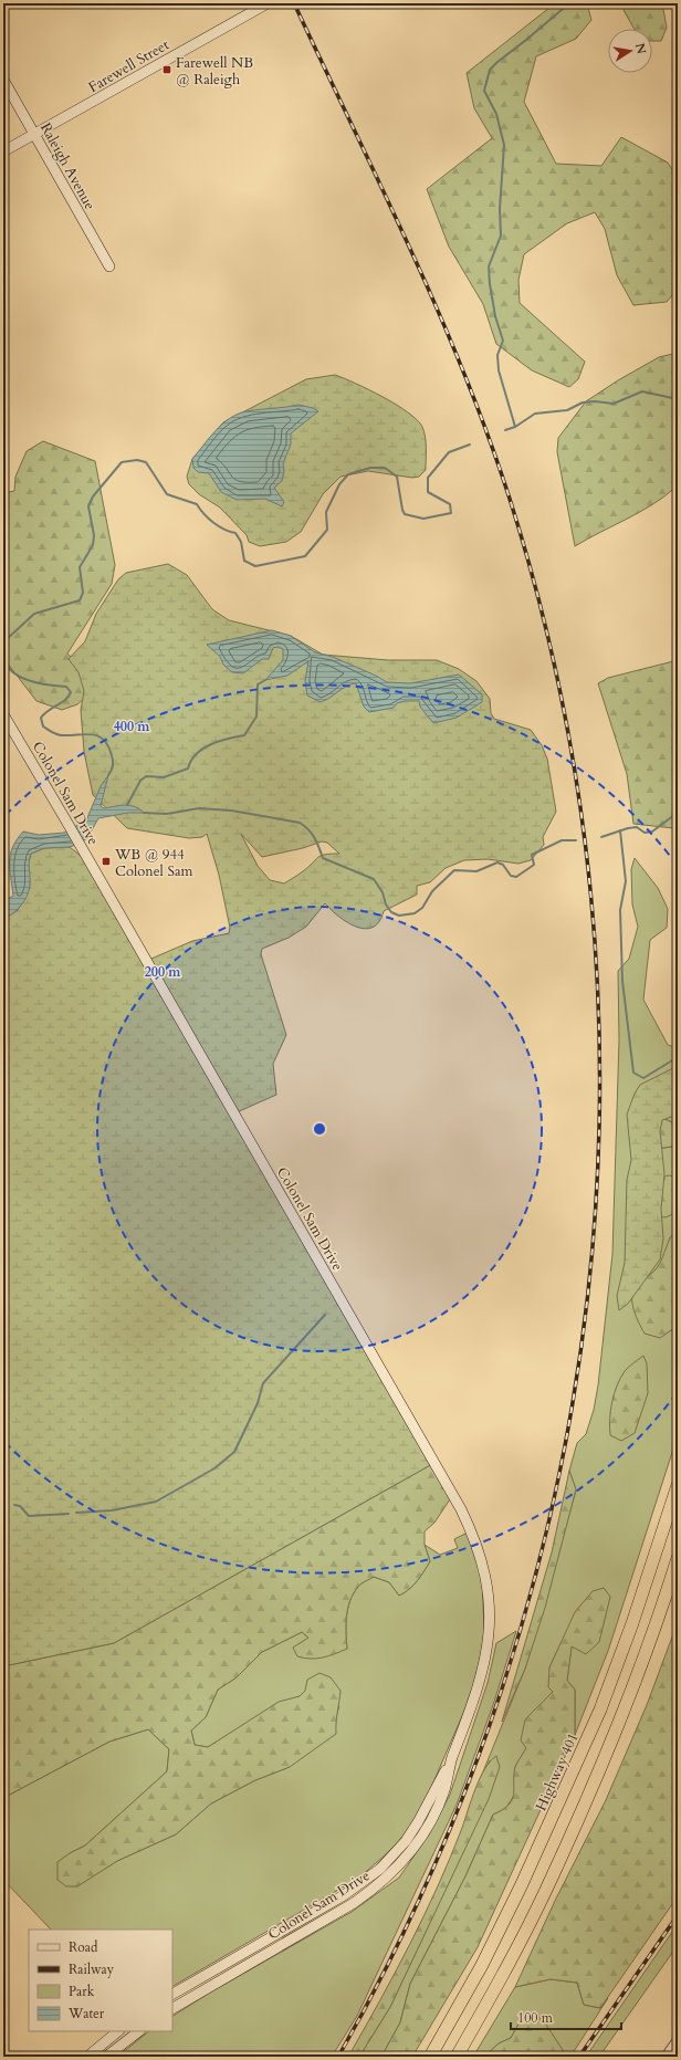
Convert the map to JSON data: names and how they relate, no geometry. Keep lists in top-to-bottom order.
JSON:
{
  "streets": {
    "highway": ["Highway 401"],
    "street": ["Farewell Street", "Raleigh Avenue", "Colonel Sam Drive"]
  },
  "crossings": [
    ["Farewell Street", "Raleigh Avenue"]
  ],
  "places": {
    "transit": ["Farewell NB @ Raleigh", "WB @ 944 Colonel Sam"]
  },
  "legend": [
    "Road",
    "Railway",
    "Park",
    "Water"
  ],
  "scale_bar": "100 m",
  "north": "right",
  "rings": ["400 m", "200 m"]
}
